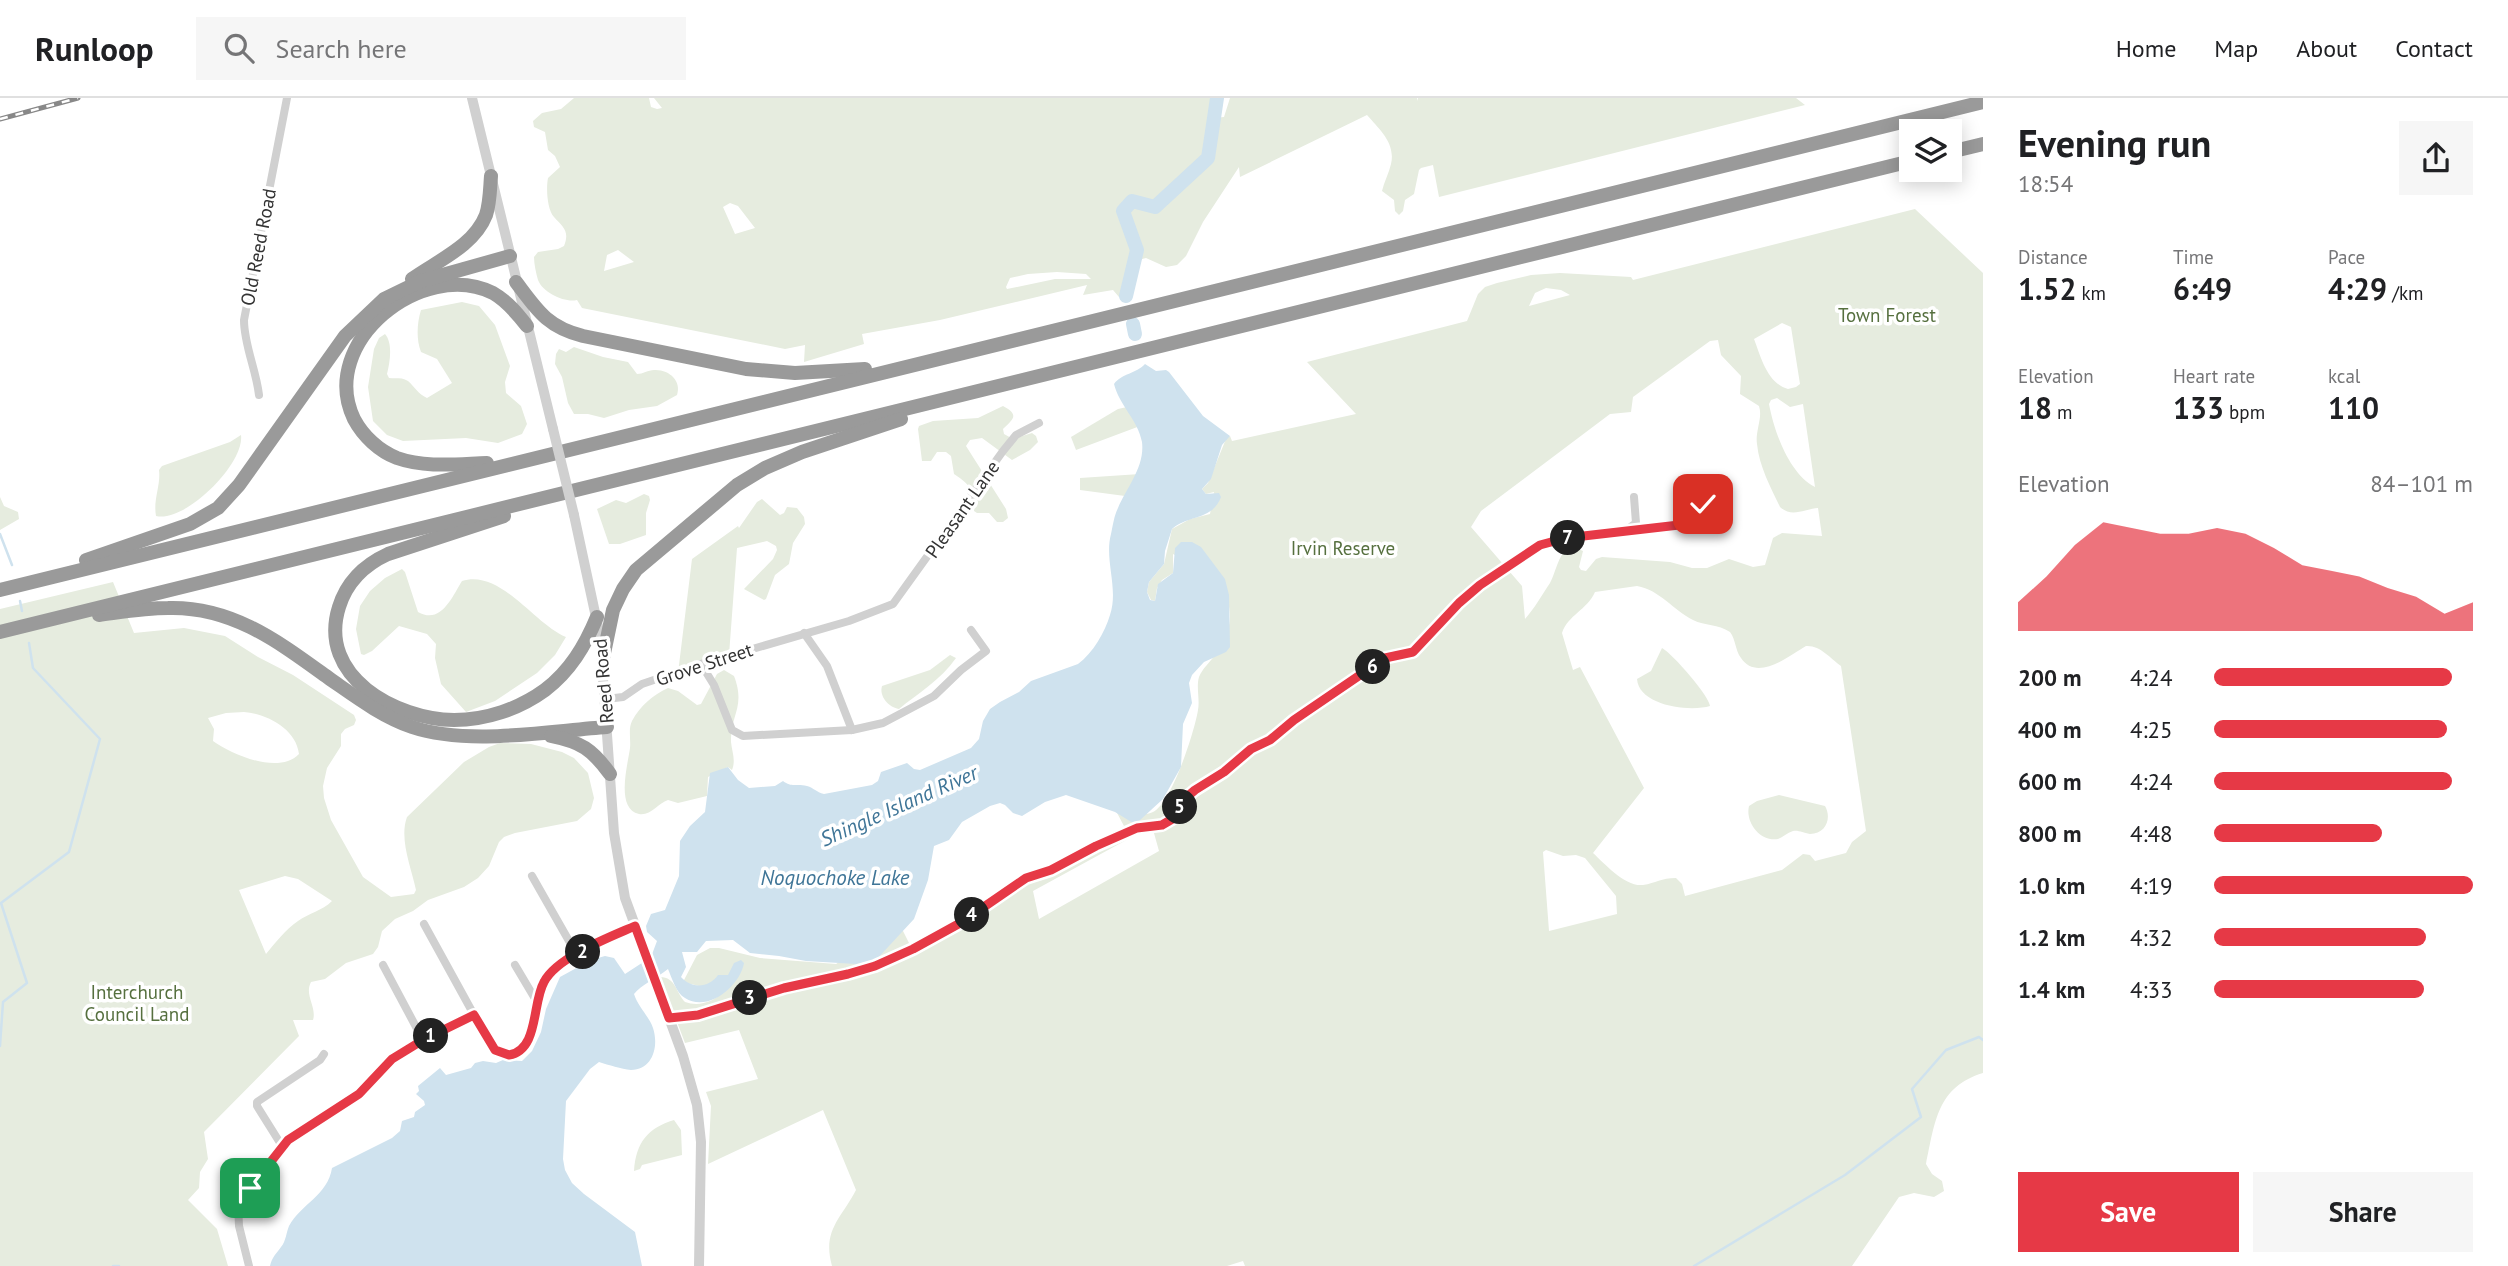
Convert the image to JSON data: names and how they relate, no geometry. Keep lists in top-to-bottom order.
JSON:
{
  "streets": {
    "street": [
      "Old Reed Road",
      "Pleasant Lane",
      "Grove Street",
      "Reed Road"
    ]
  },
  "crossings": [
    ["Pleasant Lane", "Grove Street"],
    ["Grove Street", "Reed Road"]
  ],
  "water": ["Shingle Island River", "Noquochoke Lake"],
  "parks": ["Town Forest", "Irvin Reserve", "Interchurch Council Land"],
  "page": {
    "header": "Runloop",
    "search": "Search here",
    "nav": [
      "Home",
      "Map",
      "About",
      "Contact"
    ],
    "heading": ["Evening run", "18:54"],
    "stats": [
      ["Distance", "1.52 km"],
      ["Time", "6:49"],
      ["Pace", "4:29 /km"],
      ["Elevation", "18 m"],
      ["Heart rate", "133 bpm"],
      ["kcal", "110"]
    ],
    "chart": ["Elevation", "84–101 m"],
    "pins": [
      "7",
      "6",
      "5",
      "4",
      "2",
      "3",
      "1"
    ],
    "list": [
      {
        "name": "200 m",
        "note": "4:24"
      },
      {
        "name": "400 m",
        "note": "4:25"
      },
      {
        "name": "600 m",
        "note": "4:24"
      },
      {
        "name": "800 m",
        "note": "4:48"
      },
      {
        "name": "1.0 km",
        "note": "4:19"
      },
      {
        "name": "1.2 km",
        "note": "4:32"
      },
      {
        "name": "1.4 km",
        "note": "4:33"
      }
    ],
    "buttons": ["Save", "Share"]
  }
}
